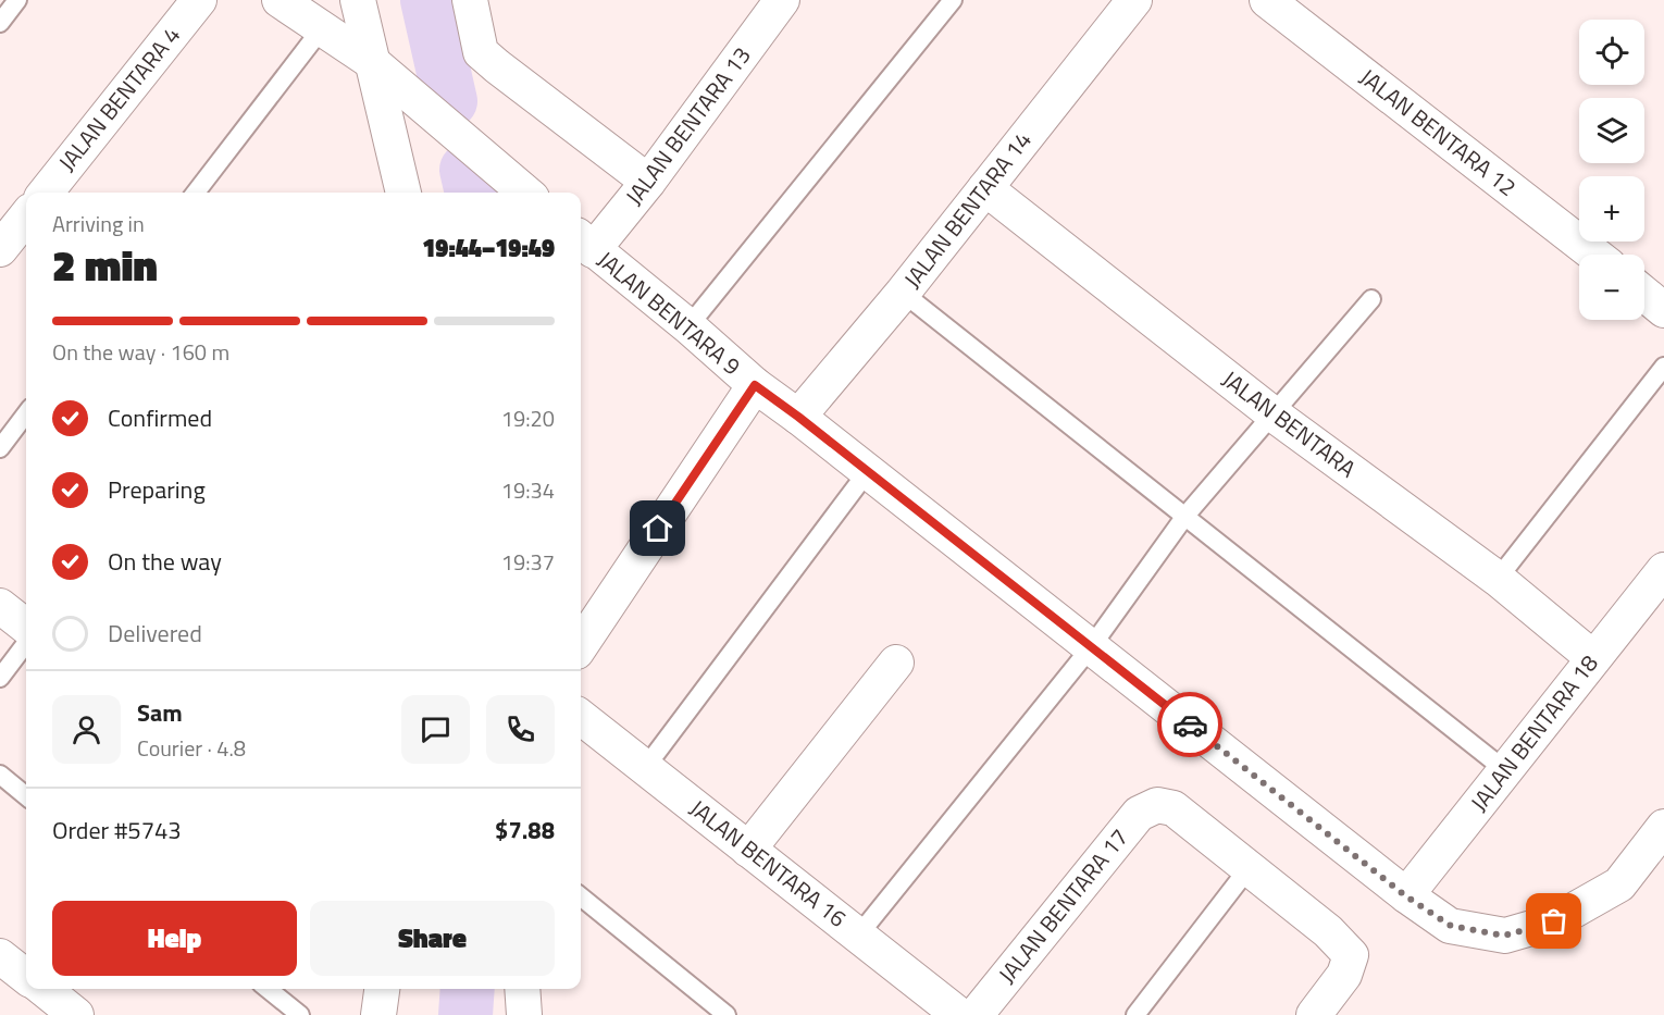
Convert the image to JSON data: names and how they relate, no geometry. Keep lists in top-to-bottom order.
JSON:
{
  "streets": {
    "street": [
      "JALAN BENTARA 4",
      "JALAN BENTARA 13",
      "JALAN BENTARA 12",
      "JALAN BENTARA 14",
      "JALAN BENTARA 9",
      "JALAN BENTARA",
      "JALAN BENTARA 18",
      "JALAN BENTARA 16",
      "JALAN BENTARA 17"
    ]
  },
  "crossings": [
    ["JALAN BENTARA 13", "JALAN BENTARA 9"],
    ["JALAN BENTARA 14", "JALAN BENTARA 9"],
    ["JALAN BENTARA 14", "JALAN BENTARA"],
    ["JALAN BENTARA 9", "JALAN BENTARA 18"],
    ["JALAN BENTARA", "JALAN BENTARA 18"]
  ],
  "page": {
    "map_buttons": ["+", "−"],
    "heading": ["2 min", "Arriving in", "19:44–19:49"],
    "panel": [
      "Sam",
      "Courier · 4.8",
      "Order #5743",
      "$7.88"
    ],
    "bar": "On the way · 160 m",
    "list": [
      ["Confirmed", "19:20"],
      ["Preparing", "19:34"],
      ["On the way", "19:37"],
      "Delivered"
    ],
    "buttons": ["Help", "Share"]
  }
}
